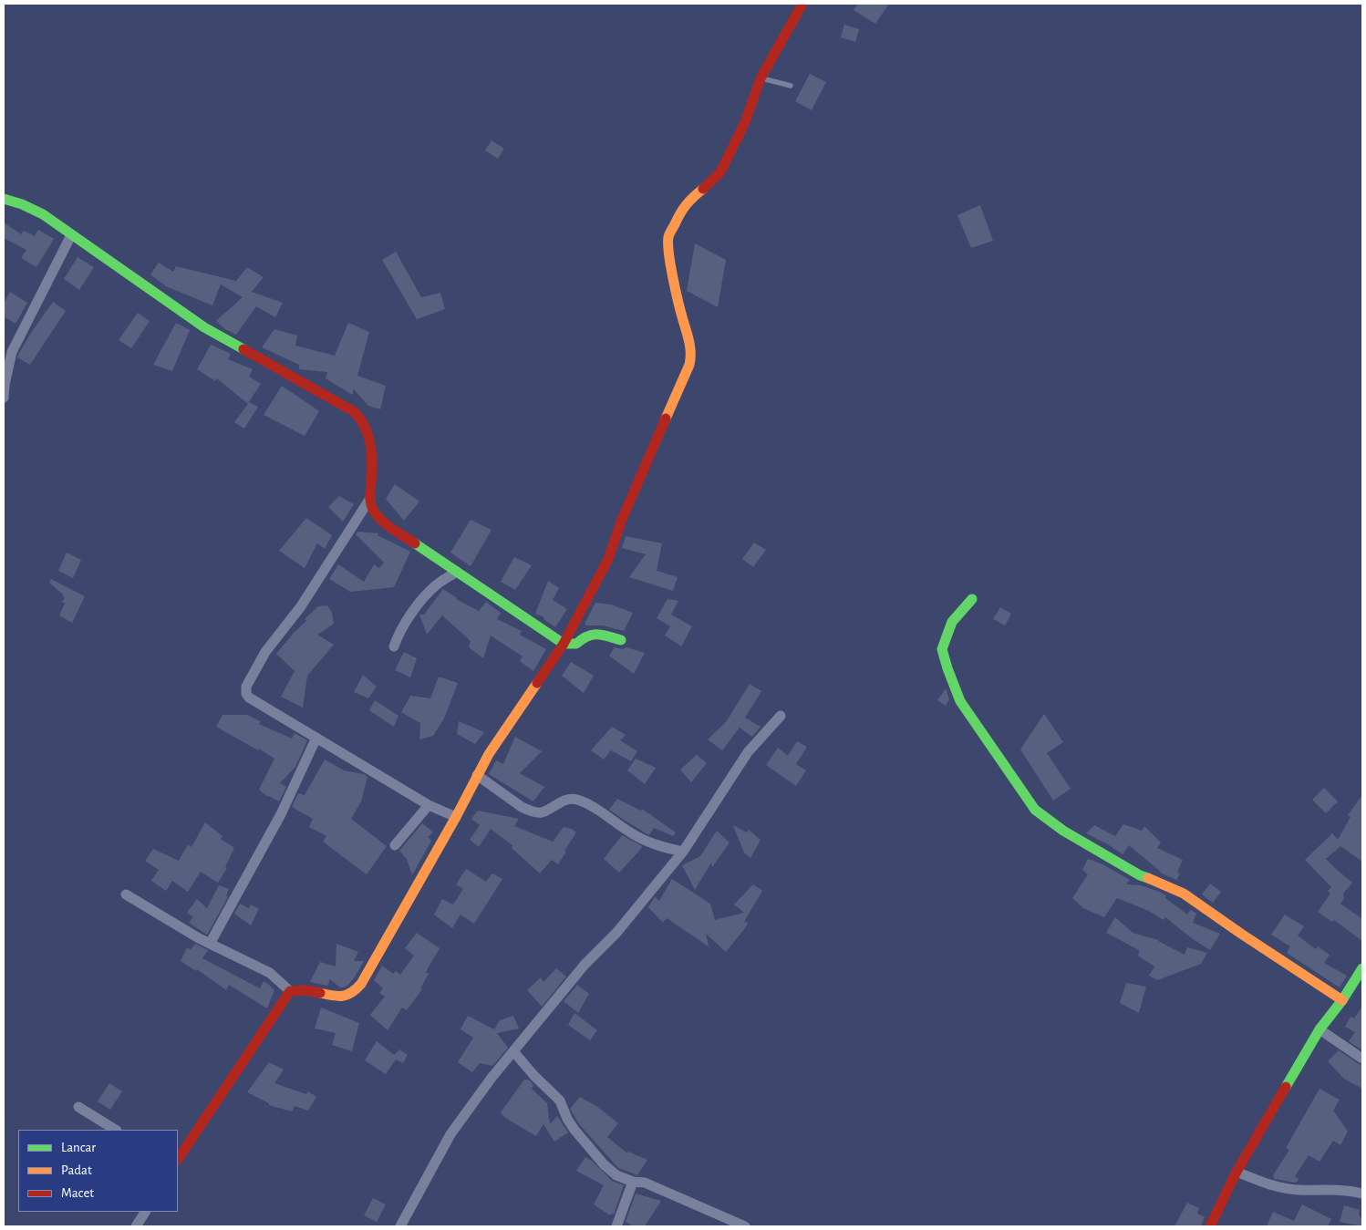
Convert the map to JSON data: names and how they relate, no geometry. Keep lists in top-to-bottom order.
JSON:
{
  "legend": ["Lancar", "Padat", "Macet"]
}
